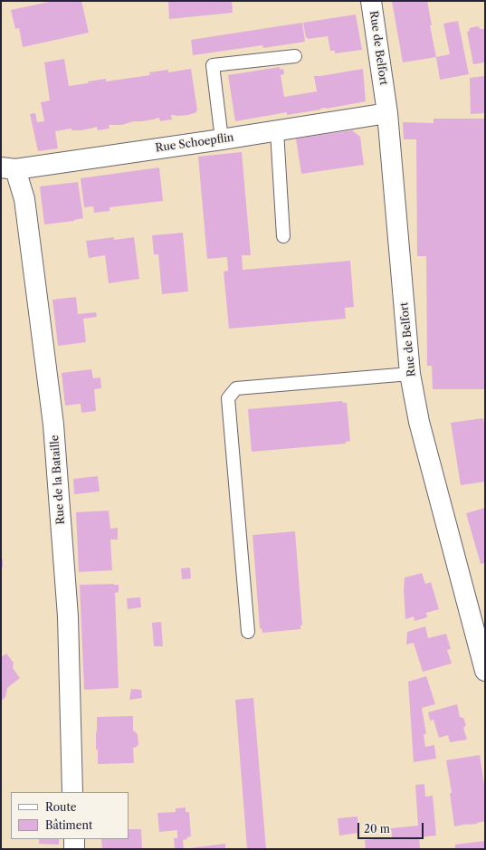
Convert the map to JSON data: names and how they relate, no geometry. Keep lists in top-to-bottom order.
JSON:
{
  "streets": {
    "street": ["Rue de Belfort", "Rue Schoepflin", "Rue de la Bataille"]
  },
  "crossings": [
    ["Rue de Belfort", "Rue Schoepflin"],
    ["Rue Schoepflin", "Rue de la Bataille"]
  ],
  "legend": ["Route", "Bâtiment"],
  "scale_bar": "20 m"
}
